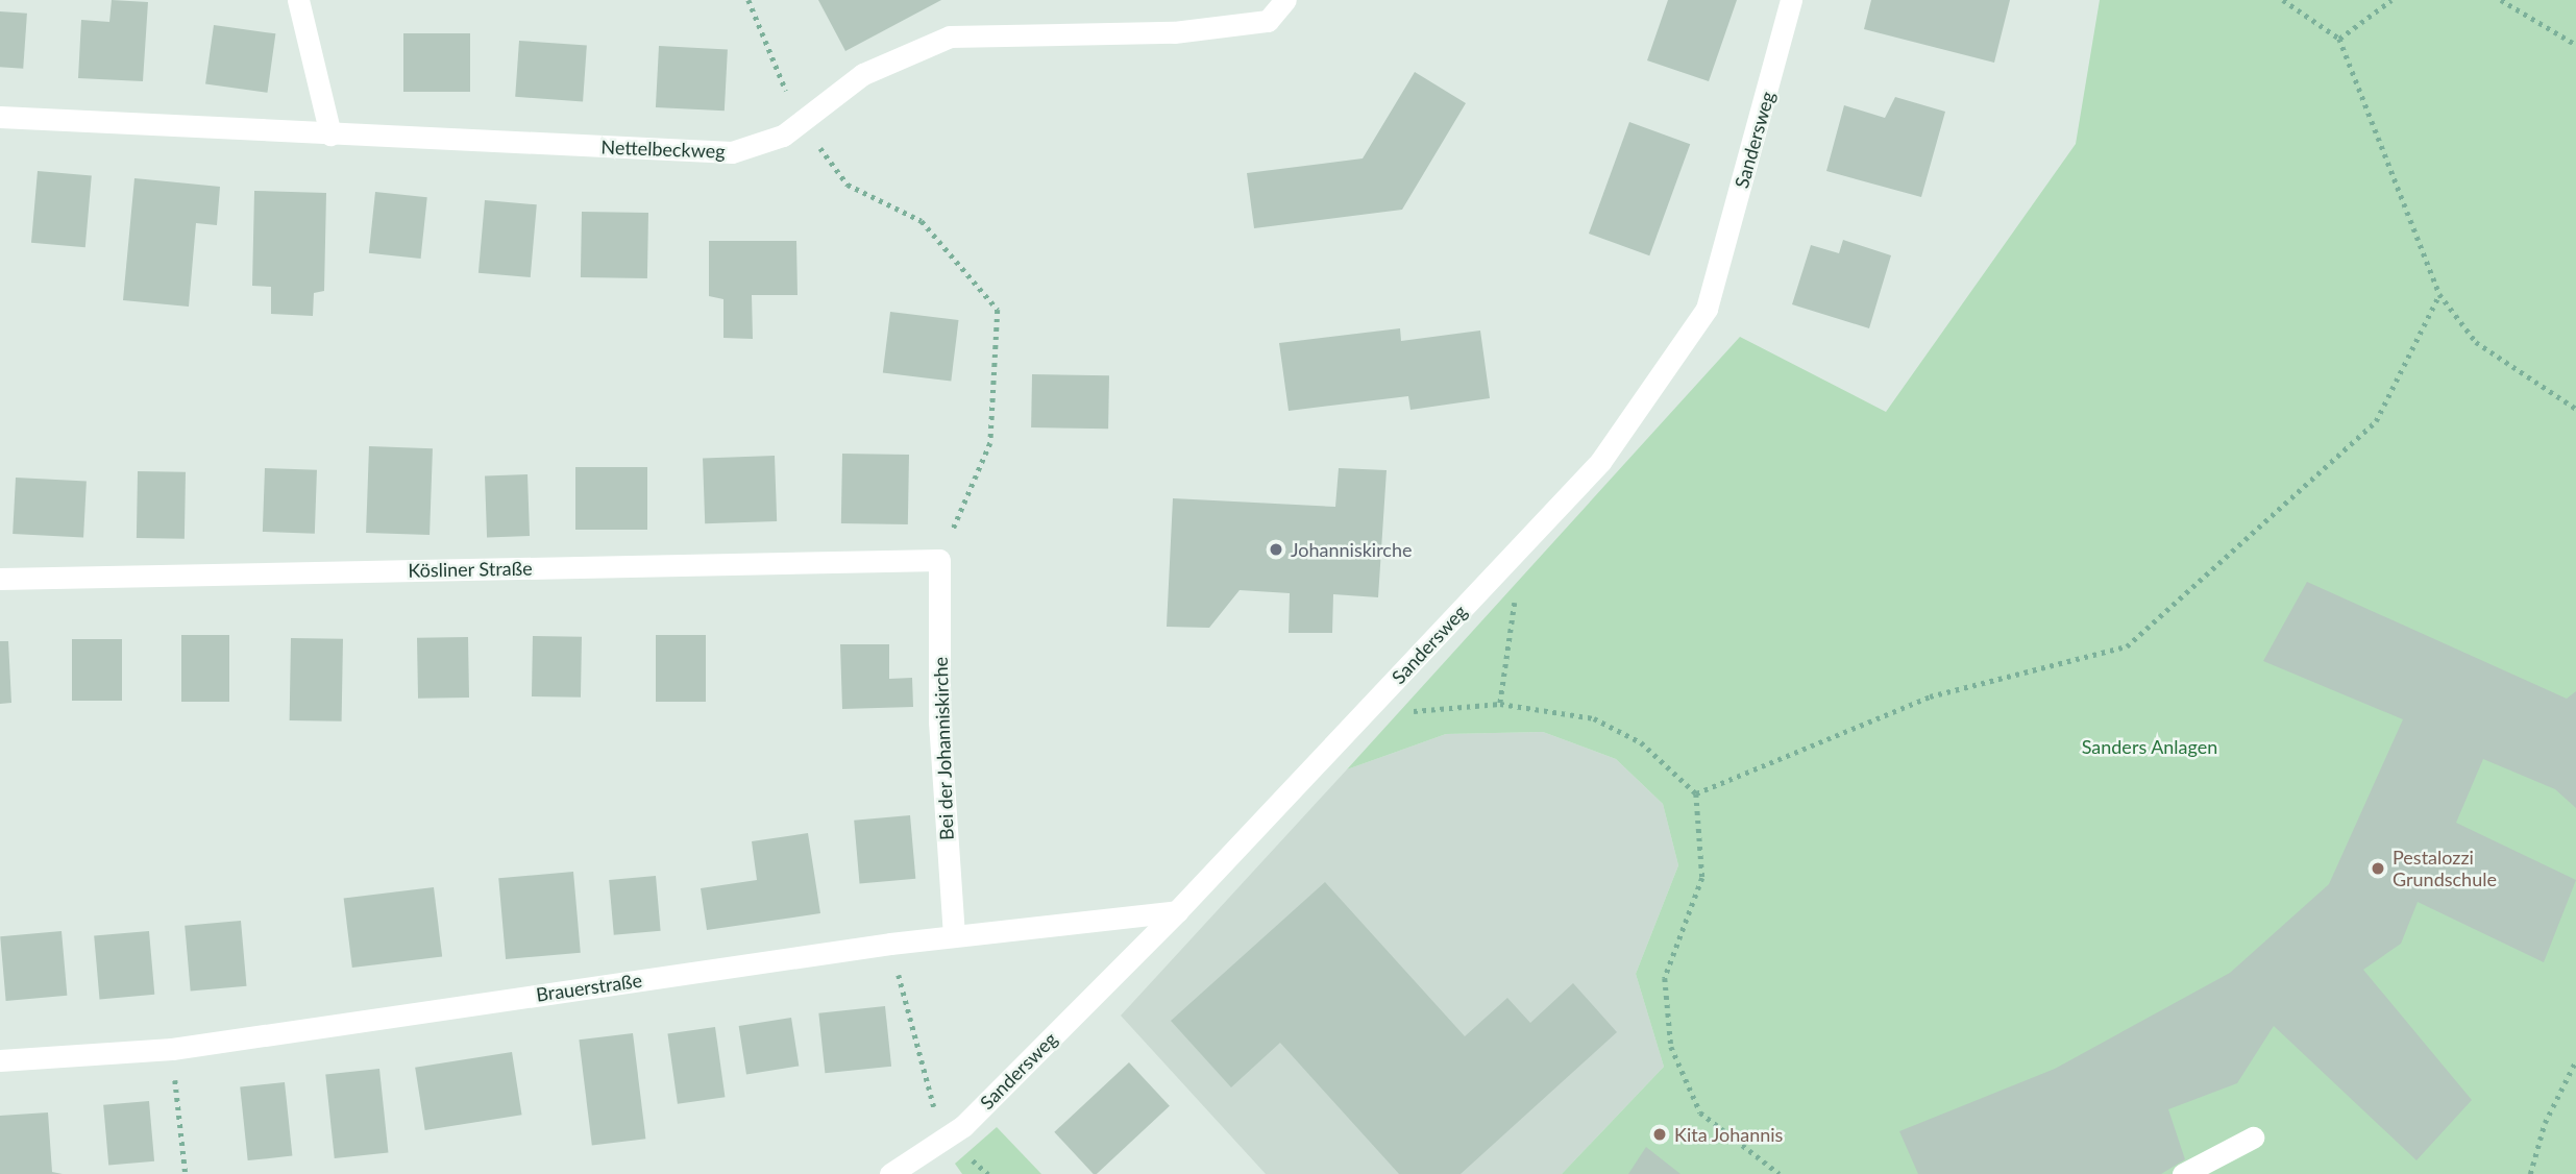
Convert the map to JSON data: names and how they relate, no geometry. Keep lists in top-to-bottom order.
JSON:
{
  "streets": {
    "street": [
      "Sandersweg",
      "Nettelbeckweg",
      "Kösliner Straße",
      "Bei der Johanniskirche",
      "Brauerstraße"
    ]
  },
  "crossings": [
    ["Sandersweg", "Brauerstraße"],
    ["Kösliner Straße", "Bei der Johanniskirche"],
    ["Bei der Johanniskirche", "Brauerstraße"]
  ],
  "parks": ["Sanders Anlagen"],
  "places": ["Johanniskirche", "Pestalozzi Grundschule", "Kita Johannis"]
}
